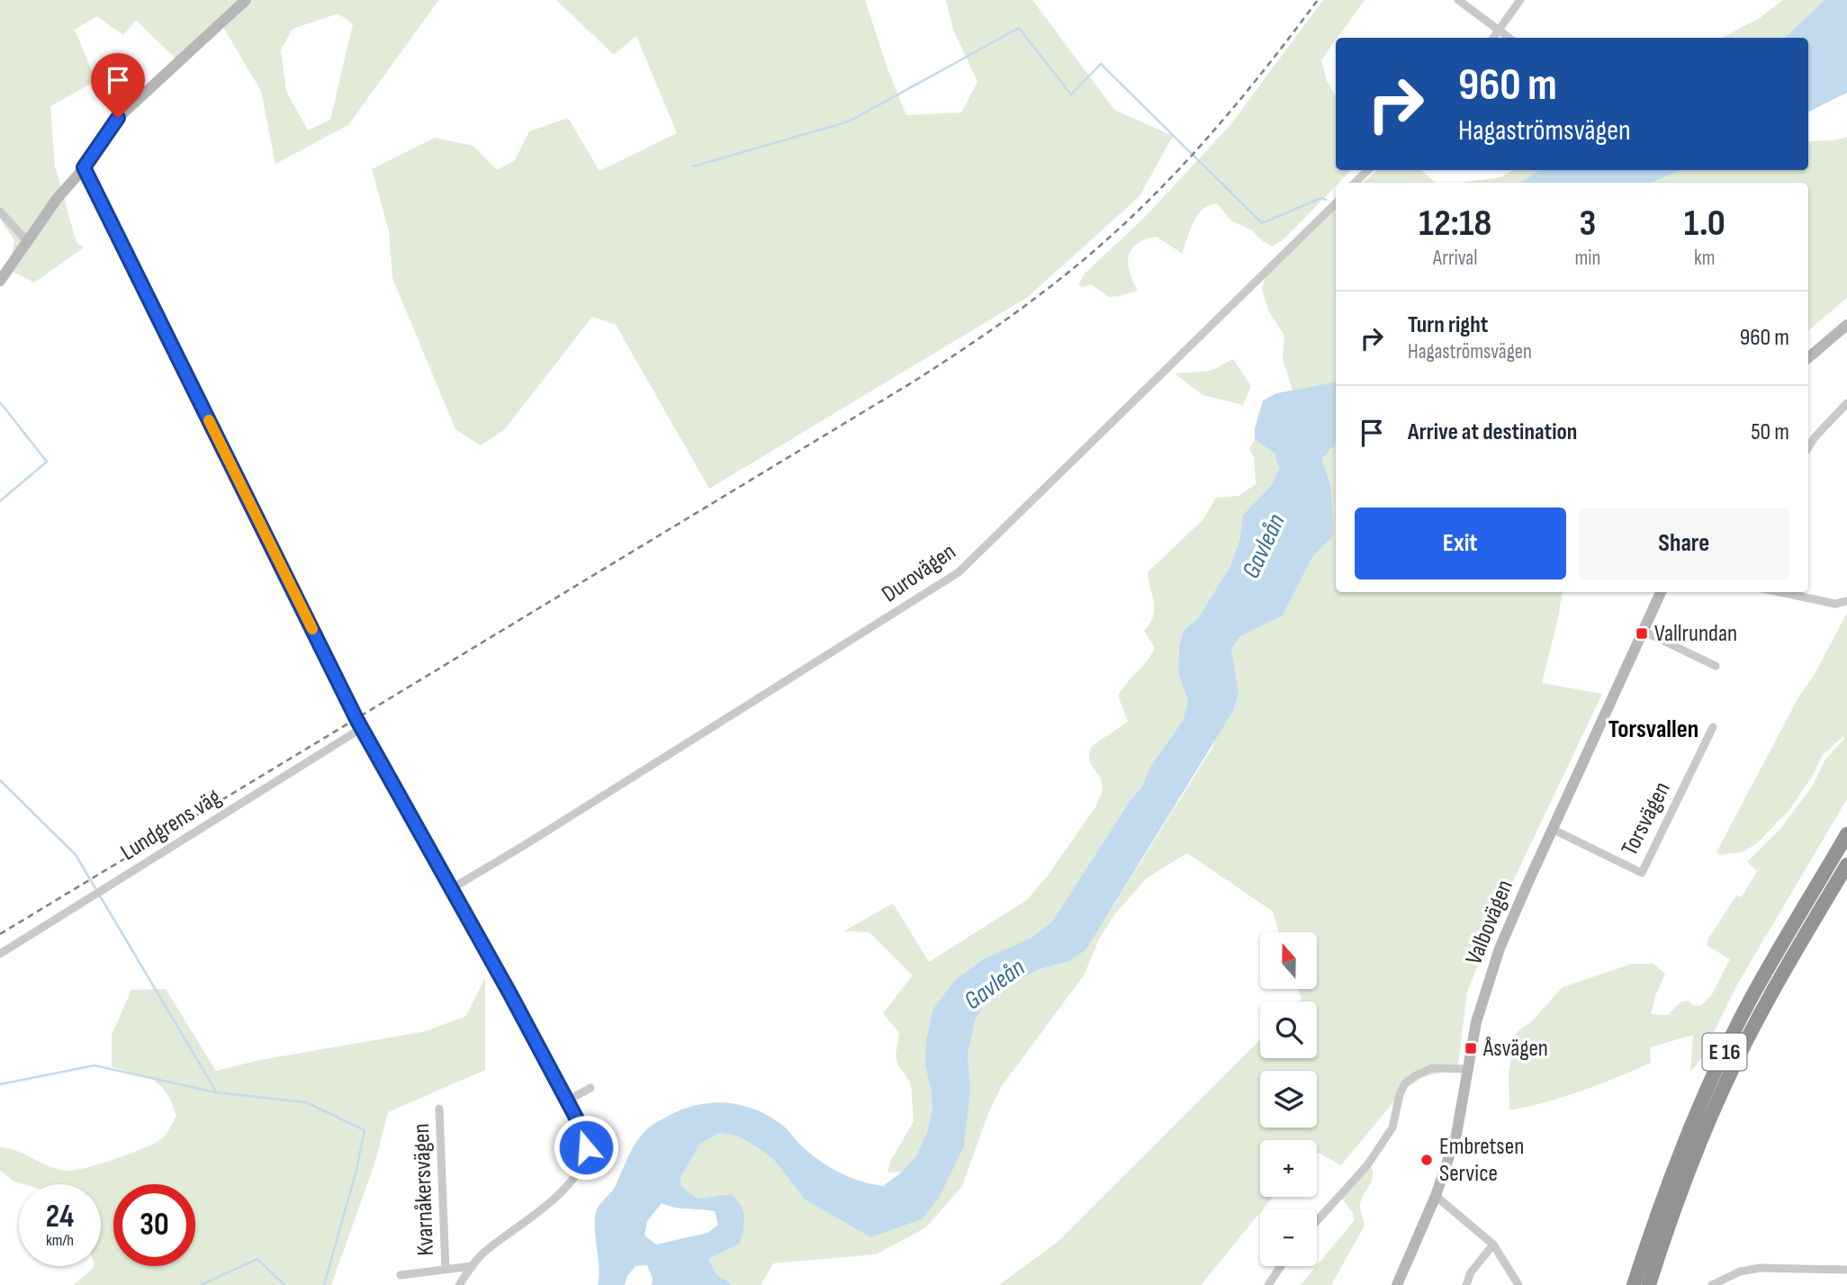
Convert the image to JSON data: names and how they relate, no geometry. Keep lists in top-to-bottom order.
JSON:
{
  "streets": {
    "highway": ["E 16"],
    "main road": ["Valbovägen"],
    "street": [
      "Durovägen",
      "Torsvägen",
      "Lundgrens väg",
      "Kvarnåkersvägen"
    ]
  },
  "crossings": [
    ["Durovägen", "Kvarnåkersvägen"],
    ["Torsvägen", "Valbovägen"],
    ["Lundgrens väg", "Kvarnåkersvägen"]
  ],
  "districts": ["Torsvallen"],
  "water": ["Gavleån"],
  "places": {
    "transit": ["Vallrundan", "Åsvägen"],
    "other": ["Embretsen Service"]
  },
  "north": "top",
  "page": {
    "turn": ["960 m", "Hagaströmsvägen"],
    "eta": [
      "12:18",
      "Arrival",
      "3",
      "min",
      "1.0",
      "km"
    ],
    "list": [
      {
        "name": "Turn right",
        "note": "Hagaströmsvägen",
        "value": "960 m"
      },
      {
        "name": "Arrive at destination",
        "value": "50 m"
      }
    ],
    "buttons": ["Exit", "Share"],
    "map_buttons": ["+", "−"],
    "speed": "24 km/h",
    "limit": "30"
  }
}
